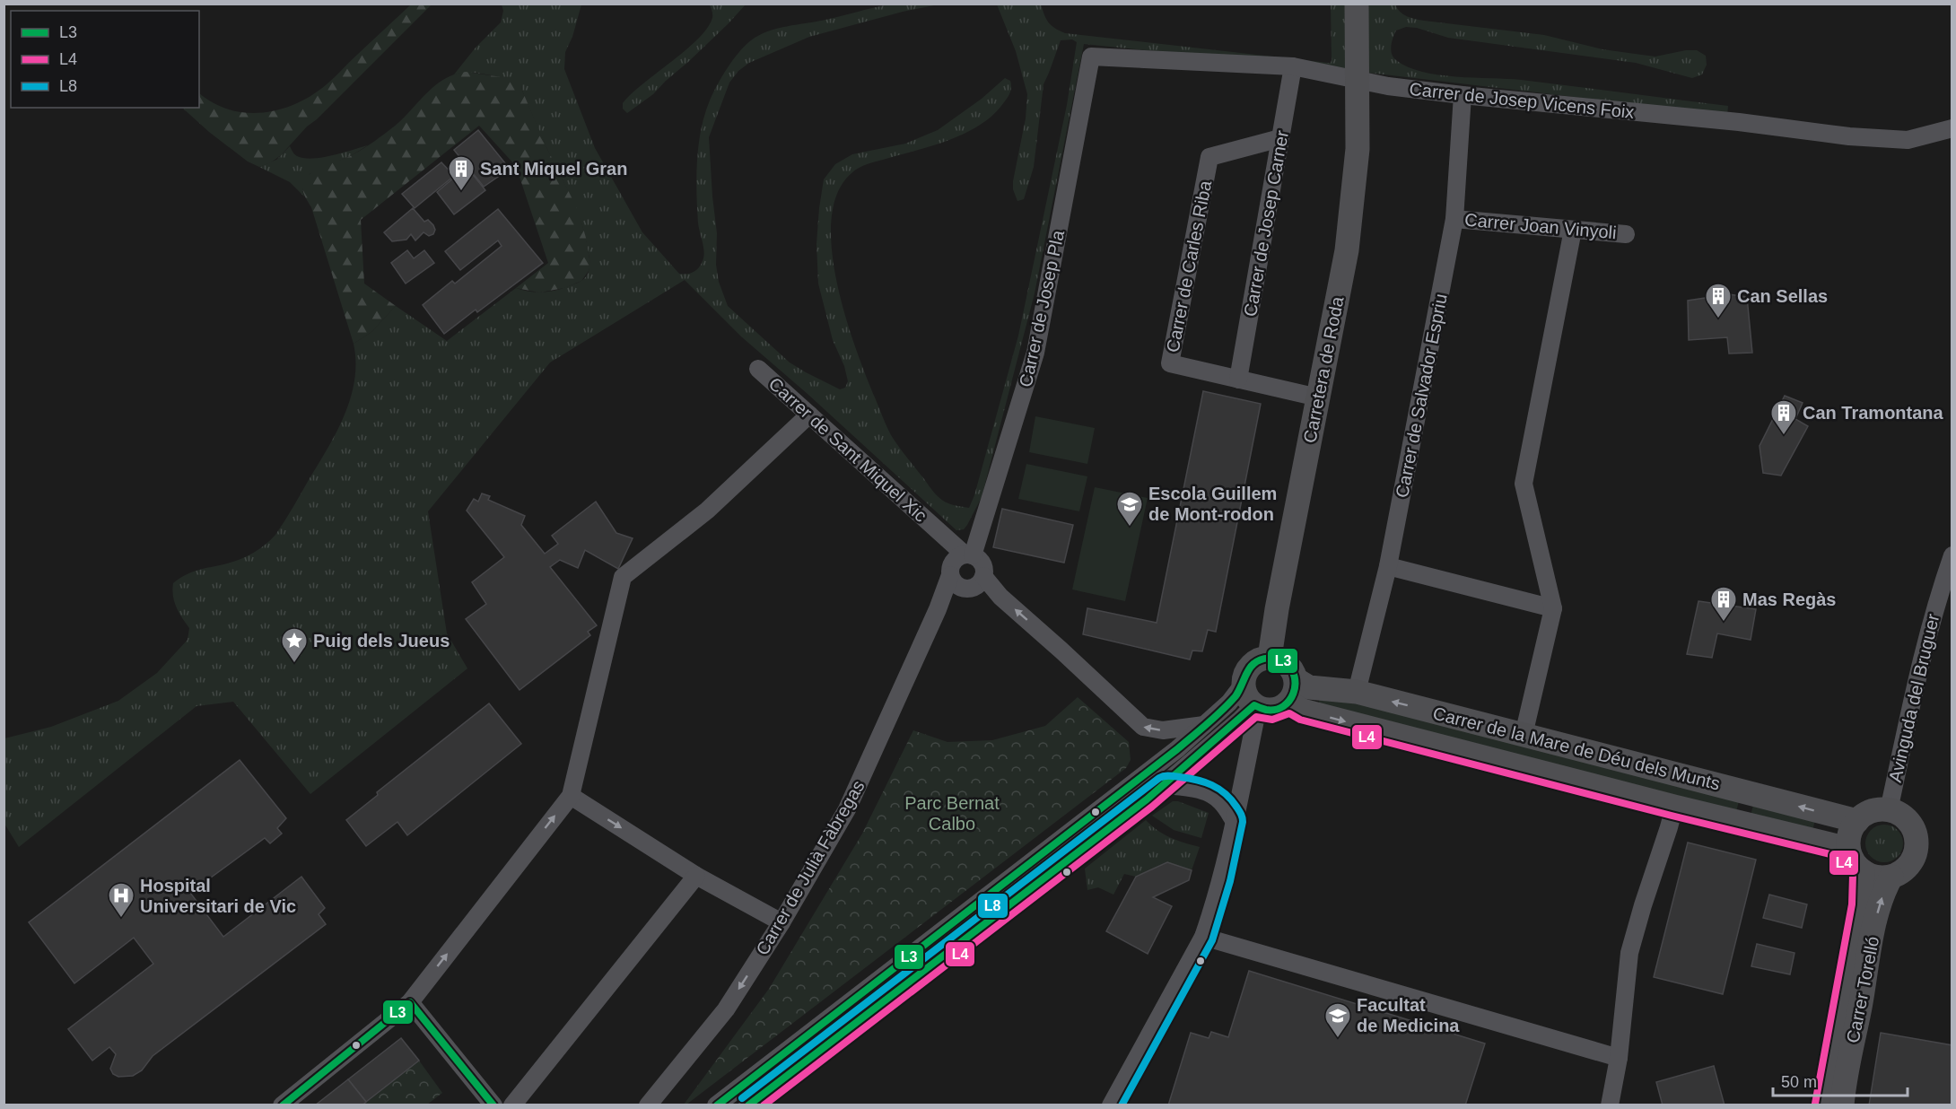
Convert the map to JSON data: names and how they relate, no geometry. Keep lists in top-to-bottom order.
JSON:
{
  "streets": {
    "street": [
      "Carrer de Josep Vicens Foix",
      "Carrer de Josep Carner",
      "Carrer Joan Vinyoli",
      "Carrer de Carles Riba",
      "Carrer de Josep Pla",
      "Carretera de Roda",
      "Carrer de Salvador Espriu",
      "Carrer de Sant Miquel Xic",
      "Avinguda del Bruguer",
      "Carrer de la Mare de Déu dels Munts",
      "Carrer de Julià Fàbregas",
      "Carrer Torelló"
    ]
  },
  "crossings": [
    ["Carrer de Josep Vicens Foix", "Carrer de Josep Carner"],
    ["Carrer de Josep Vicens Foix", "Carrer de Josep Pla"],
    ["Carrer de Josep Vicens Foix", "Carretera de Roda"],
    ["Carrer de Josep Vicens Foix", "Carrer de Salvador Espriu"],
    ["Carrer de Josep Carner", "Carrer de Carles Riba"],
    ["Carrer Joan Vinyoli", "Carrer de Salvador Espriu"],
    ["Carrer de Carles Riba", "Carretera de Roda"],
    ["Carrer de Josep Pla", "Carrer de Sant Miquel Xic"],
    ["Carrer de Josep Pla", "Carrer de Julià Fàbregas"],
    ["Carretera de Roda", "Carrer de la Mare de Déu dels Munts"],
    ["Carrer de Salvador Espriu", "Carrer de la Mare de Déu dels Munts"],
    ["Carrer de Sant Miquel Xic", "Carrer de Julià Fàbregas"],
    ["Avinguda del Bruguer", "Carrer de la Mare de Déu dels Munts"],
    ["Avinguda del Bruguer", "Carrer Torelló"],
    ["Carrer de la Mare de Déu dels Munts", "Carrer Torelló"]
  ],
  "parks": ["Parc Bernat Calbo"],
  "places": {
    "building": [
      "Sant Miquel Gran",
      "Can Sellas",
      "Can Tramontana",
      "Mas Regàs"
    ],
    "school or university": ["Escola Guillem de Mont-rodon", "Facultat de Medicina"],
    "place": ["Puig dels Jueus"],
    "hospital": ["Hospital Universitari de Vic"]
  },
  "lines": ["transit line L3", "transit line L4", "transit line L8"],
  "legend": ["L3", "L4", "L8"],
  "scale_bar": "50 m"
}
